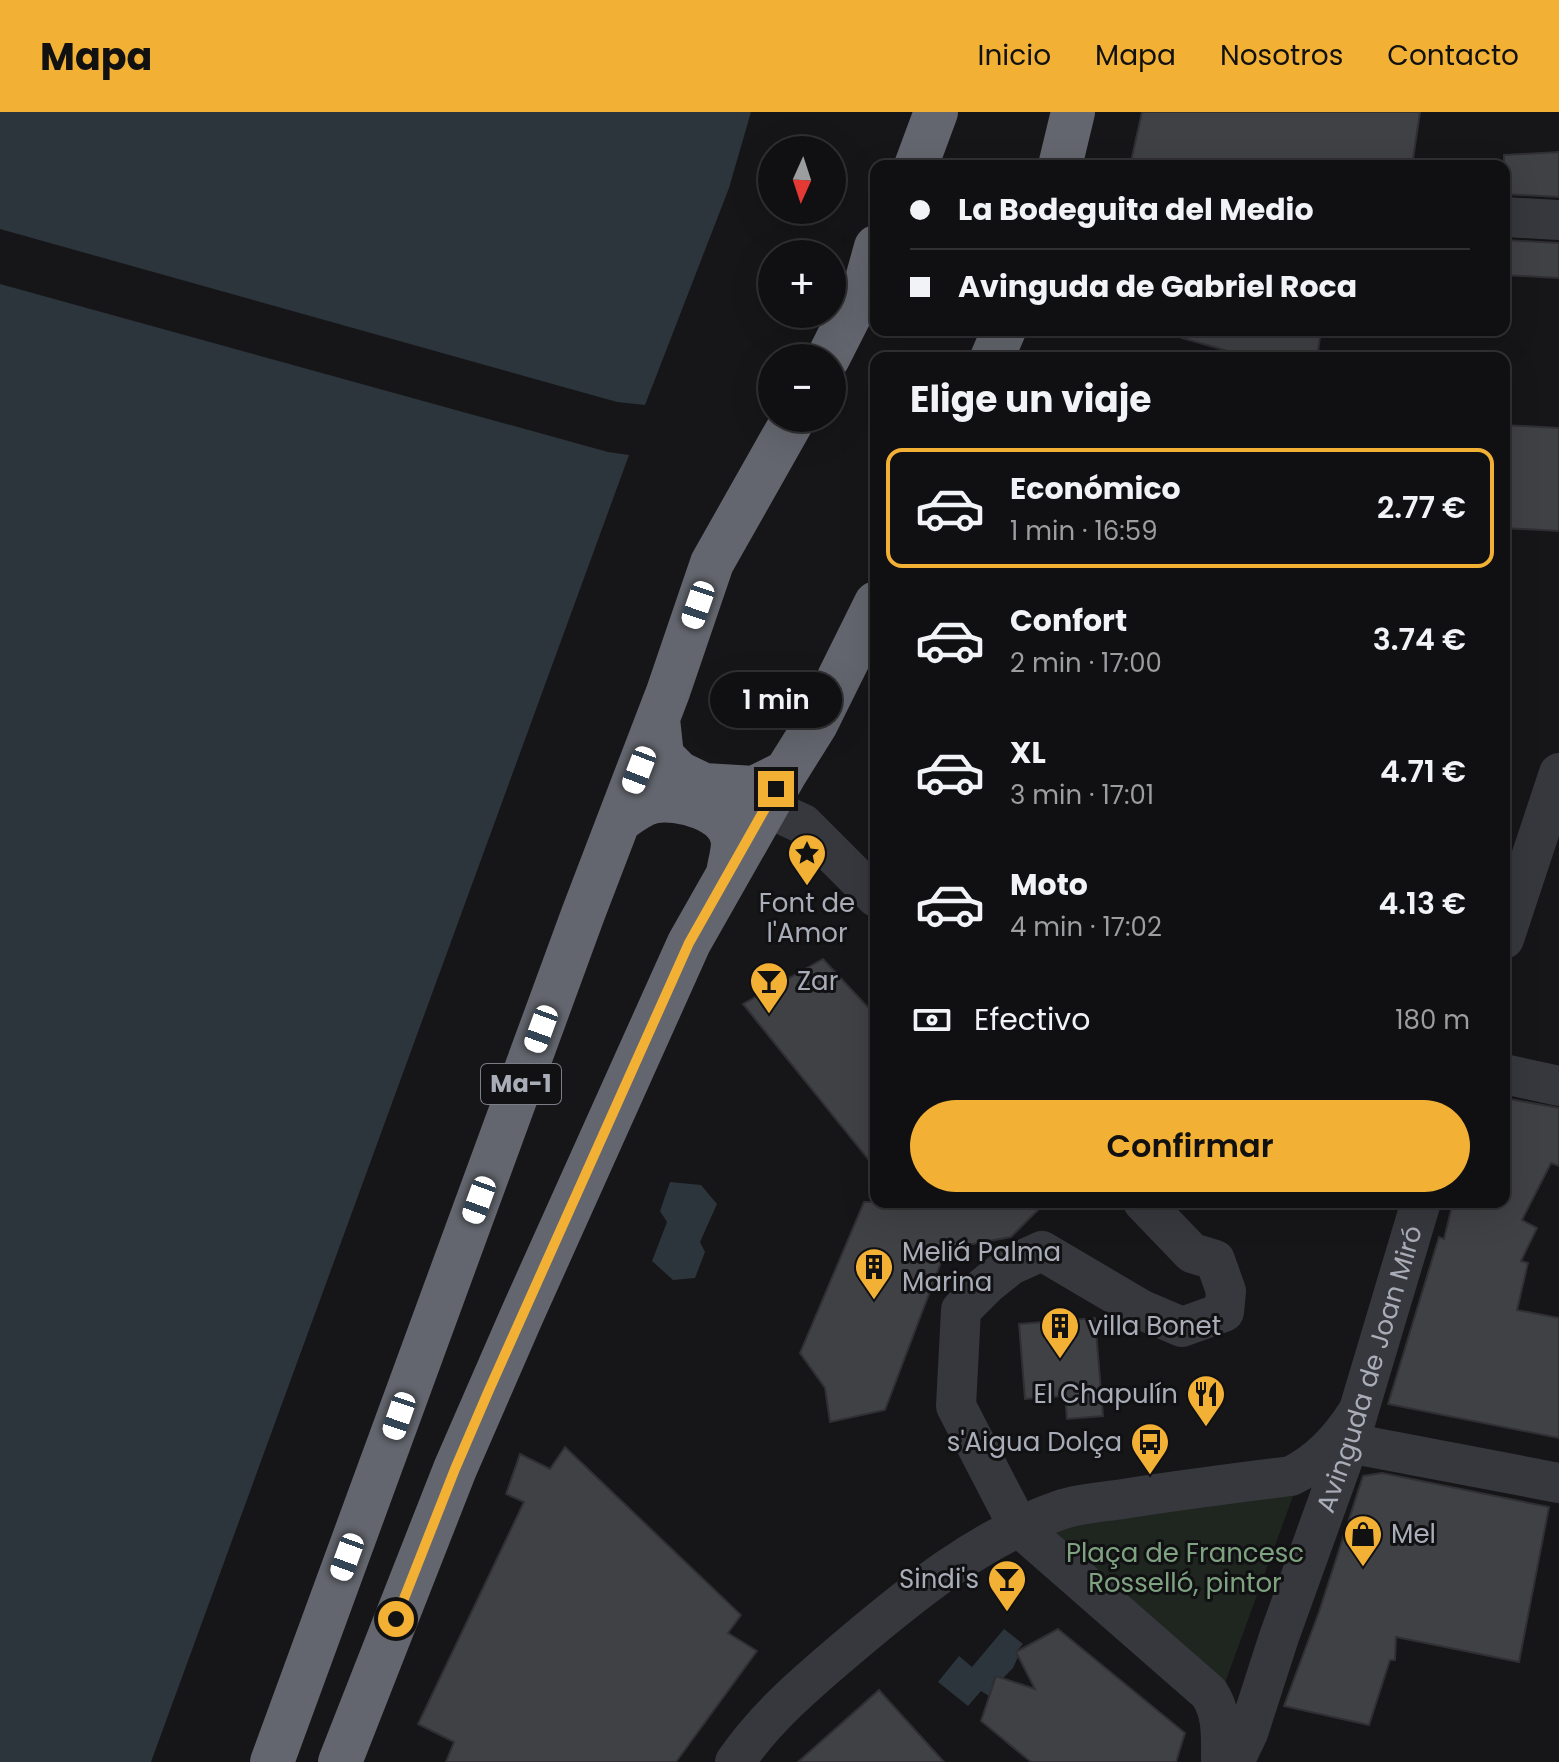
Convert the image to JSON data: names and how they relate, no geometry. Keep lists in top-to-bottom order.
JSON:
{
  "streets": {
    "highway": ["Ma-1"],
    "street": ["Avinguda de Joan Miró"]
  },
  "parks": ["Plaça de Francesc Rosselló, pintor"],
  "places": {
    "place": ["Font de l'Amor"],
    "bar": ["Zar", "Sindi's"],
    "building": ["Meliá Palma Marina", "villa Bonet"],
    "restaurant": ["El Chapulín"],
    "bus stop": ["s'Aigua Dolça"],
    "shop": ["Mel"]
  },
  "north": "bottom",
  "page": {
    "header": "Mapa",
    "nav": [
      "Inicio",
      "Mapa",
      "Nosotros",
      "Contacto"
    ],
    "map_buttons": ["+", "−"],
    "banner": ["La Bodeguita del Medio", "Avinguda de Gabriel Roca"],
    "heading": "Elige un viaje",
    "list": [
      {
        "name": "Económico",
        "note": "1 min · 16:59",
        "value": "2.77 €"
      },
      {
        "name": "Confort",
        "note": "2 min · 17:00",
        "value": "3.74 €"
      },
      {
        "name": "XL",
        "note": "3 min · 17:01",
        "value": "4.71 €"
      },
      {
        "name": "Moto",
        "note": "4 min · 17:02",
        "value": "4.13 €"
      }
    ],
    "bubble": "1 min",
    "pay": ["Efectivo", "180 m"],
    "buttons": "Confirmar"
  }
}
